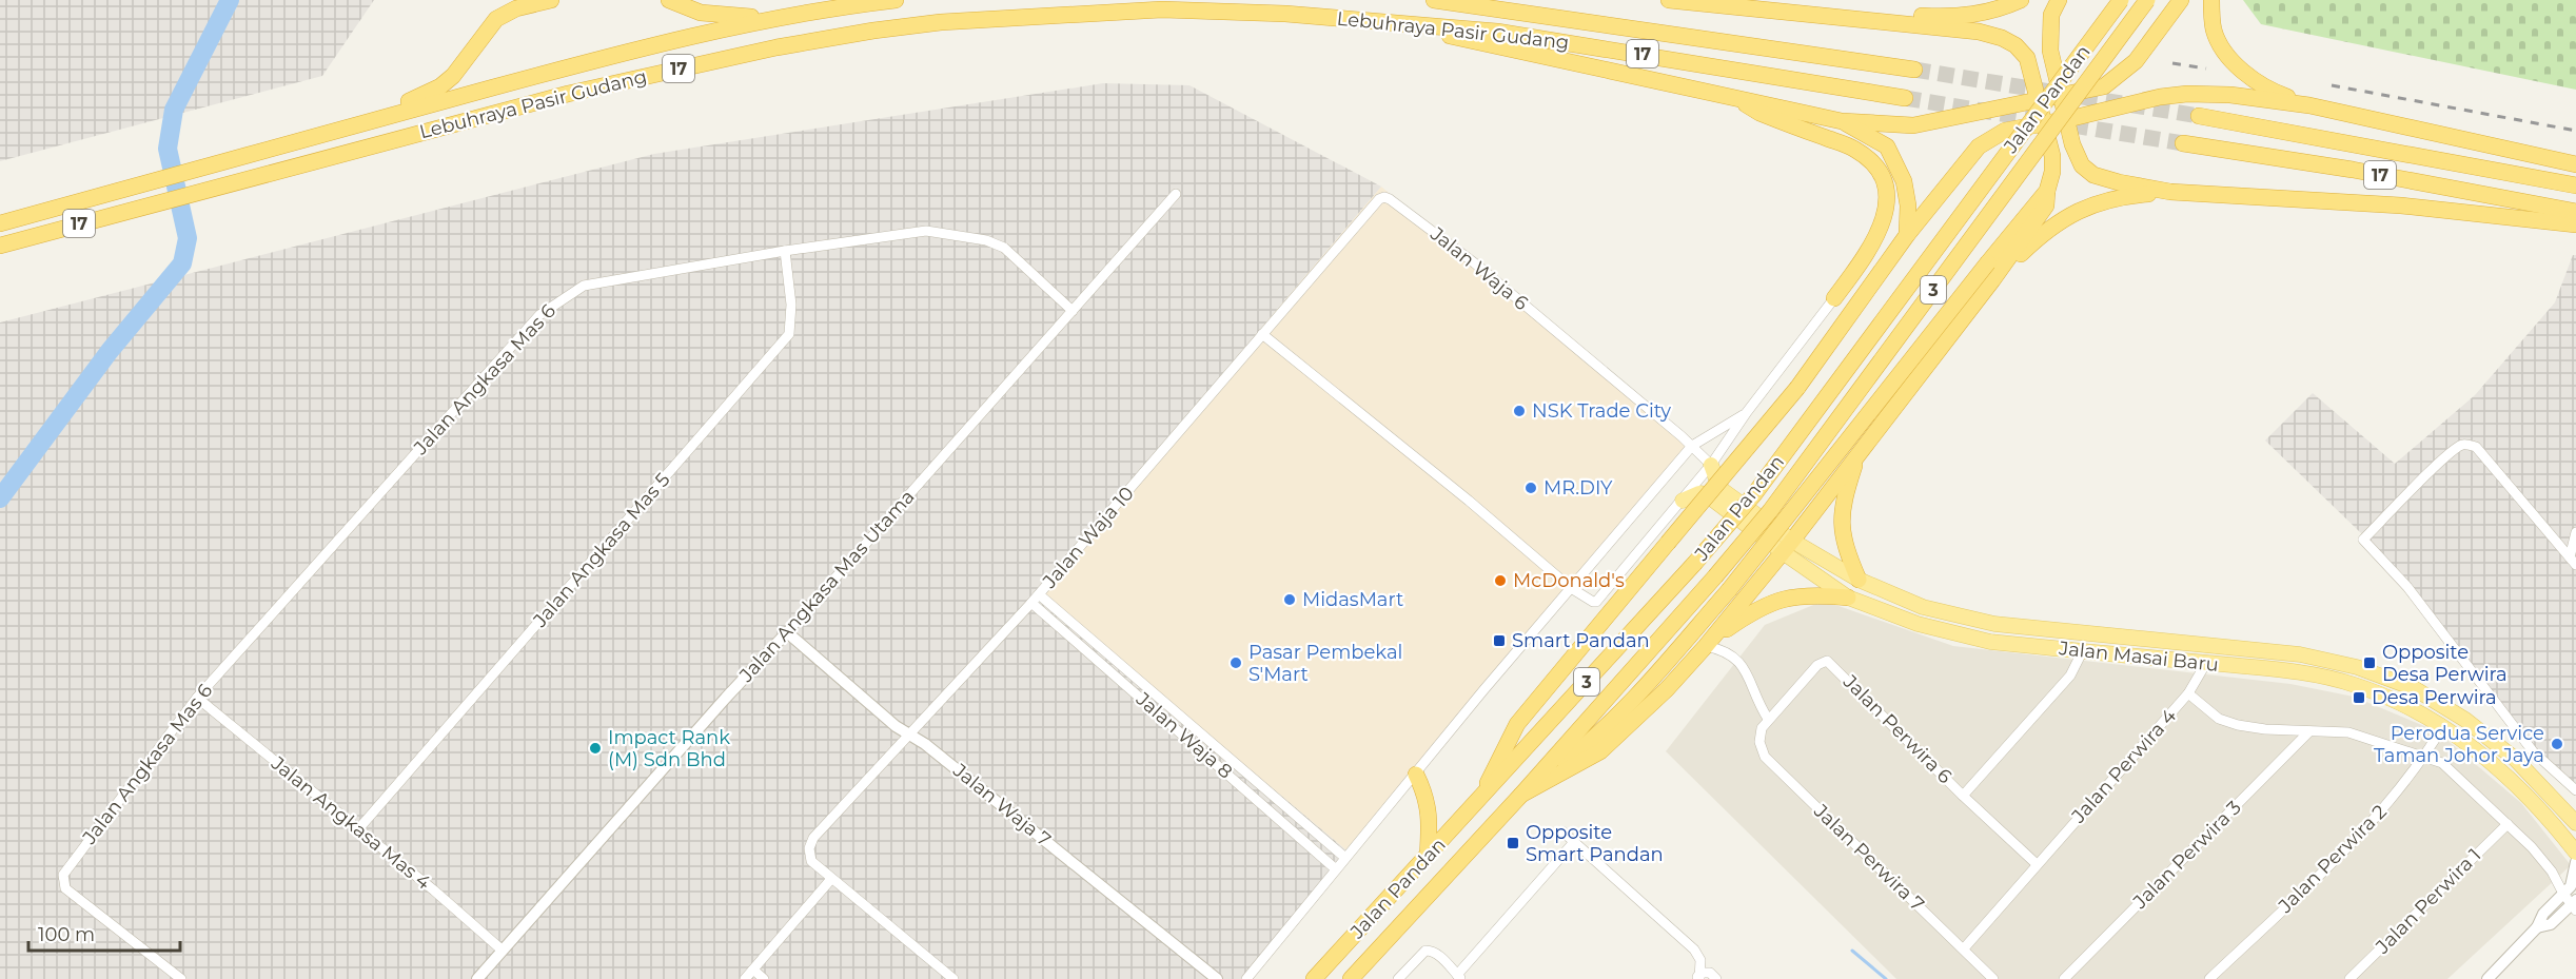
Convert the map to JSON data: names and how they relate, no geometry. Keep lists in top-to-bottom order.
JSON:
{
  "streets": {
    "highway": [
      "Lebuhraya Pasir Gudang",
      "17",
      "Jalan Pandan",
      "3"
    ],
    "main road": ["Jalan Masai Baru"],
    "street": [
      "Jalan Waja 6",
      "Jalan Angkasa Mas 6",
      "Jalan Waja 10",
      "Jalan Angkasa Mas 5",
      "Jalan Angkasa Mas Utama",
      "Jalan Perwira 6",
      "Jalan Waja 8",
      "Jalan Perwira 4",
      "Jalan Waja 7",
      "Jalan Angkasa Mas 4",
      "Jalan Perwira 3",
      "Jalan Perwira 7",
      "Jalan Perwira 2",
      "Jalan Perwira 1"
    ]
  },
  "crossings": [
    ["Jalan Waja 6", "Jalan Waja 10"],
    ["Jalan Waja 6", "Jalan Masai Baru"],
    ["Jalan Angkasa Mas 6", "Jalan Angkasa Mas 5"],
    ["Jalan Angkasa Mas 6", "Jalan Angkasa Mas Utama"],
    ["Jalan Angkasa Mas 6", "Jalan Angkasa Mas 4"],
    ["Jalan Waja 10", "Jalan Waja 8"],
    ["Jalan Waja 10", "Jalan Waja 7"],
    ["Jalan Angkasa Mas 5", "Jalan Angkasa Mas 4"],
    ["Jalan Angkasa Mas Utama", "Jalan Waja 7"],
    ["Jalan Angkasa Mas Utama", "Jalan Angkasa Mas 4"],
    ["Jalan Masai Baru", "Jalan Perwira 4"],
    ["Jalan Masai Baru", "Jalan Perwira 2"],
    ["Jalan Perwira 6", "Jalan Perwira 4"],
    ["Jalan Perwira 6", "Jalan Perwira 7"]
  ],
  "places": {
    "other": [
      "NSK Trade City",
      "MR.DIY",
      "McDonald's",
      "MidasMart",
      "Pasar Pembekal S'Mart",
      "Perodua Service Taman Johor Jaya",
      "Impact Rank (M) Sdn Bhd"
    ],
    "transit": [
      "Smart Pandan",
      "Opposite Desa Perwira",
      "Desa Perwira",
      "Opposite Smart Pandan"
    ]
  },
  "scale_bar": "100 m"
}
